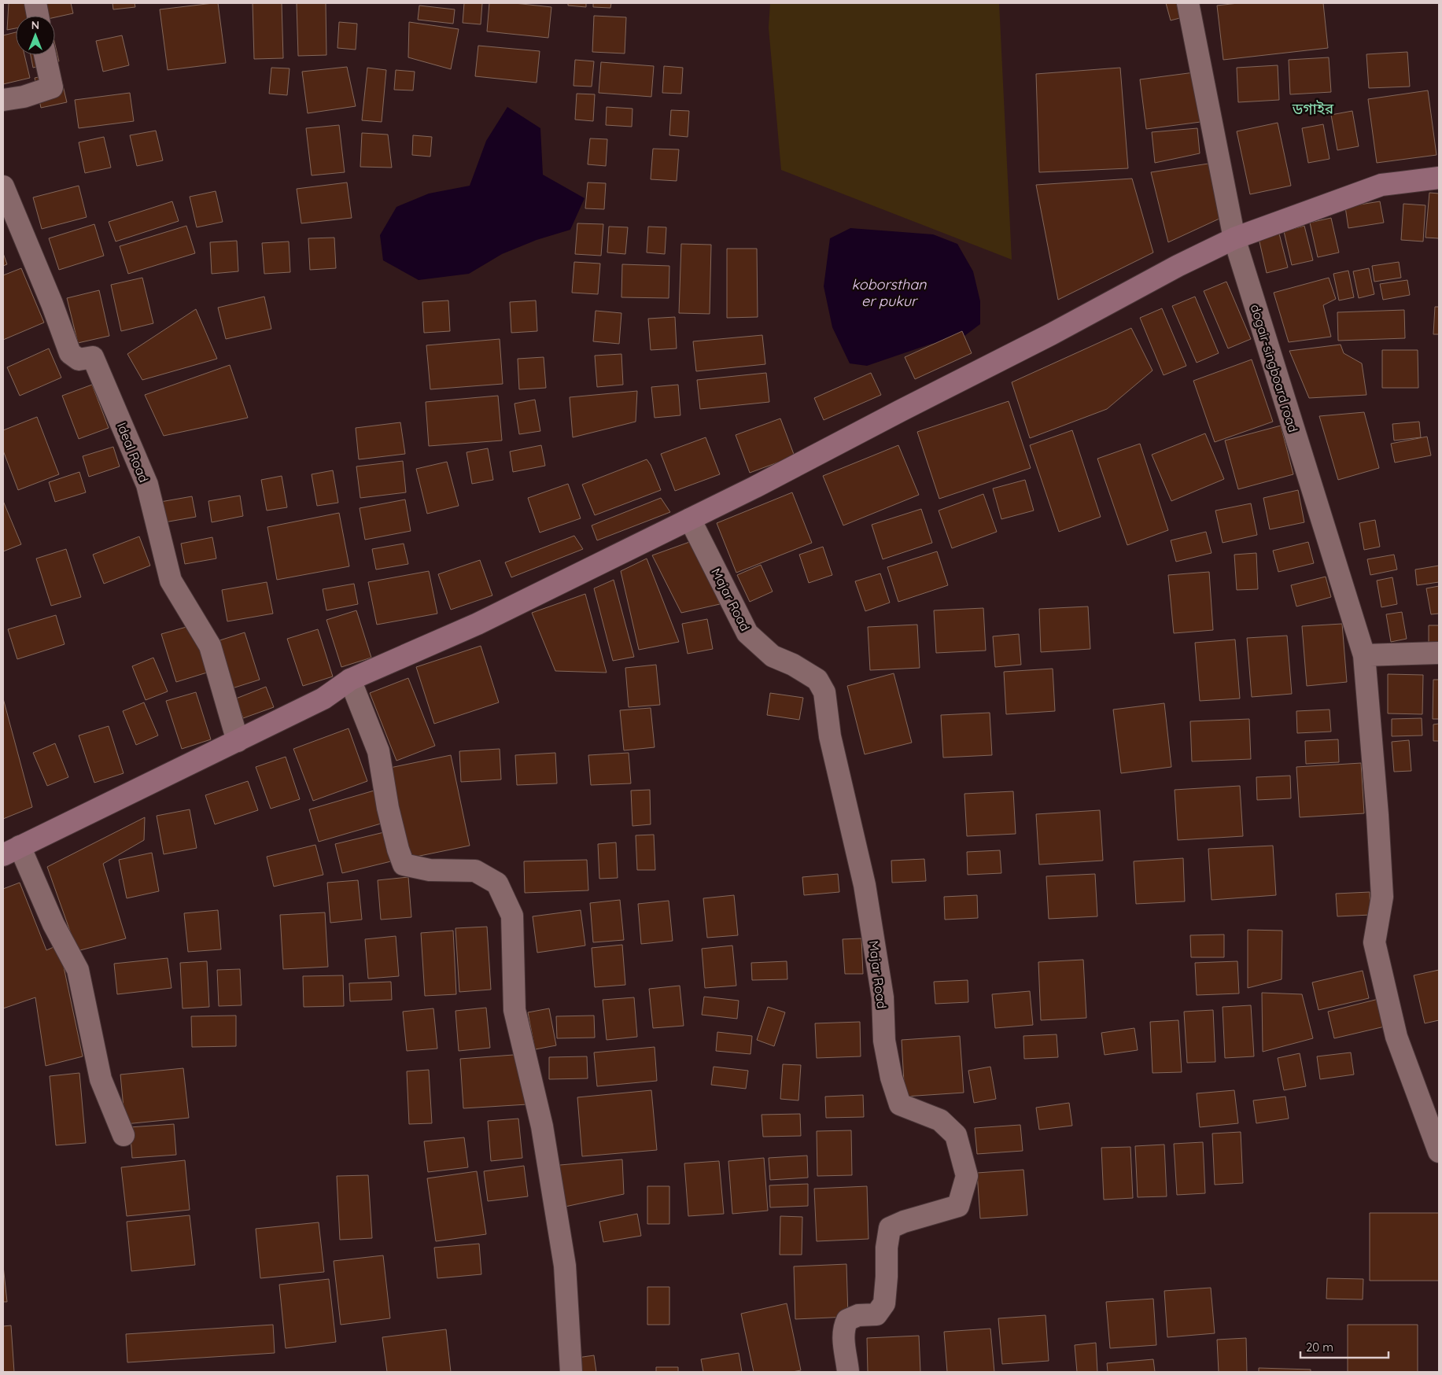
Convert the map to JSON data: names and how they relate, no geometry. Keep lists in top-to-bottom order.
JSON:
{
  "streets": {
    "street": ["dogair-singboard road", "Ideal Road", "Majar Road"]
  },
  "districts": ["ডগাইর"],
  "water": ["koborsthan er pukur"],
  "scale_bar": "20 m",
  "north": "top"
}
